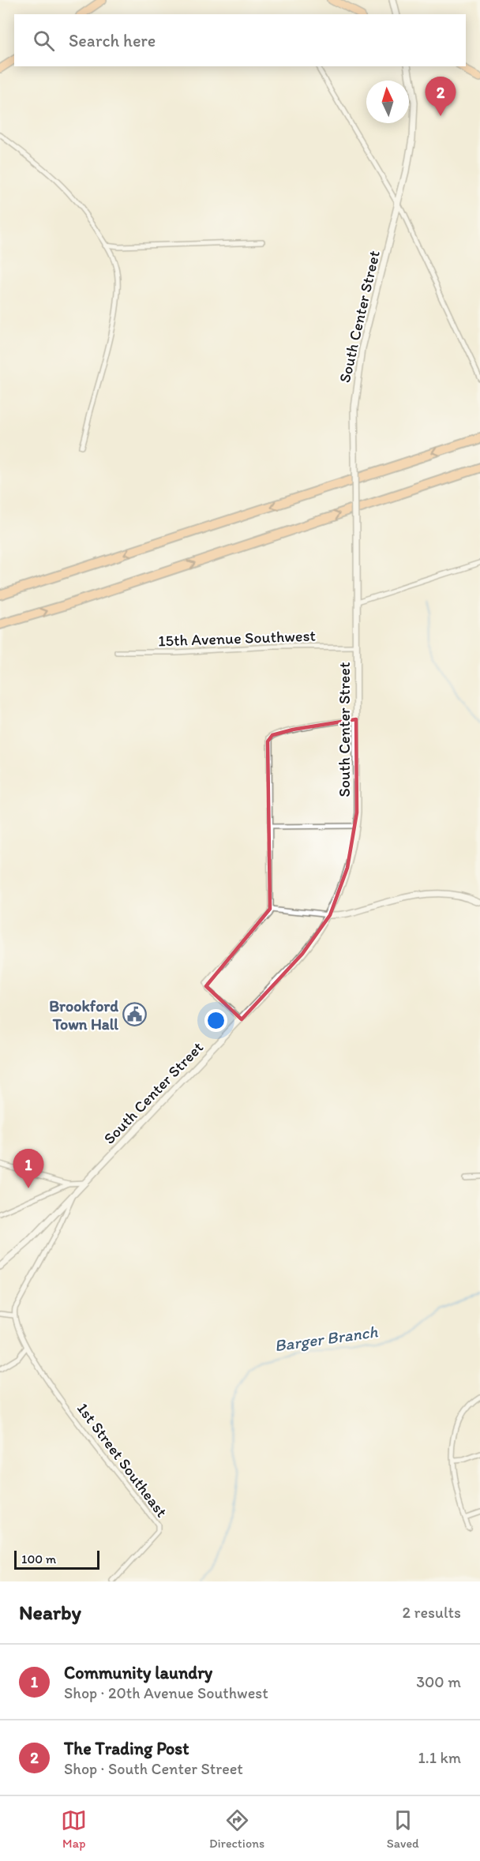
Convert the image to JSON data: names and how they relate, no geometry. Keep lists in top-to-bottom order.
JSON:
{
  "streets": {
    "street": ["South Center Street", "15th Avenue Southwest", "1st Street Southeast"]
  },
  "crossings": [
    ["South Center Street", "15th Avenue Southwest"]
  ],
  "water": ["Barger Branch"],
  "places": {
    "public building": ["Brookford Town Hall"]
  },
  "scale_bar": "100 m",
  "north": "top",
  "page": {
    "search": "Search here",
    "pins": ["2", "1"],
    "scale": "100 m",
    "heading": ["Nearby", "2 results"],
    "list": [
      {
        "mark": "1",
        "name": "Community laundry",
        "note": "Shop · 20th Avenue Southwest",
        "value": "300 m"
      },
      {
        "mark": "2",
        "name": "The Trading Post",
        "note": "Shop · South Center Street",
        "value": "1.1 km"
      }
    ],
    "nav": ["Map", "Directions", "Saved"]
  }
}
